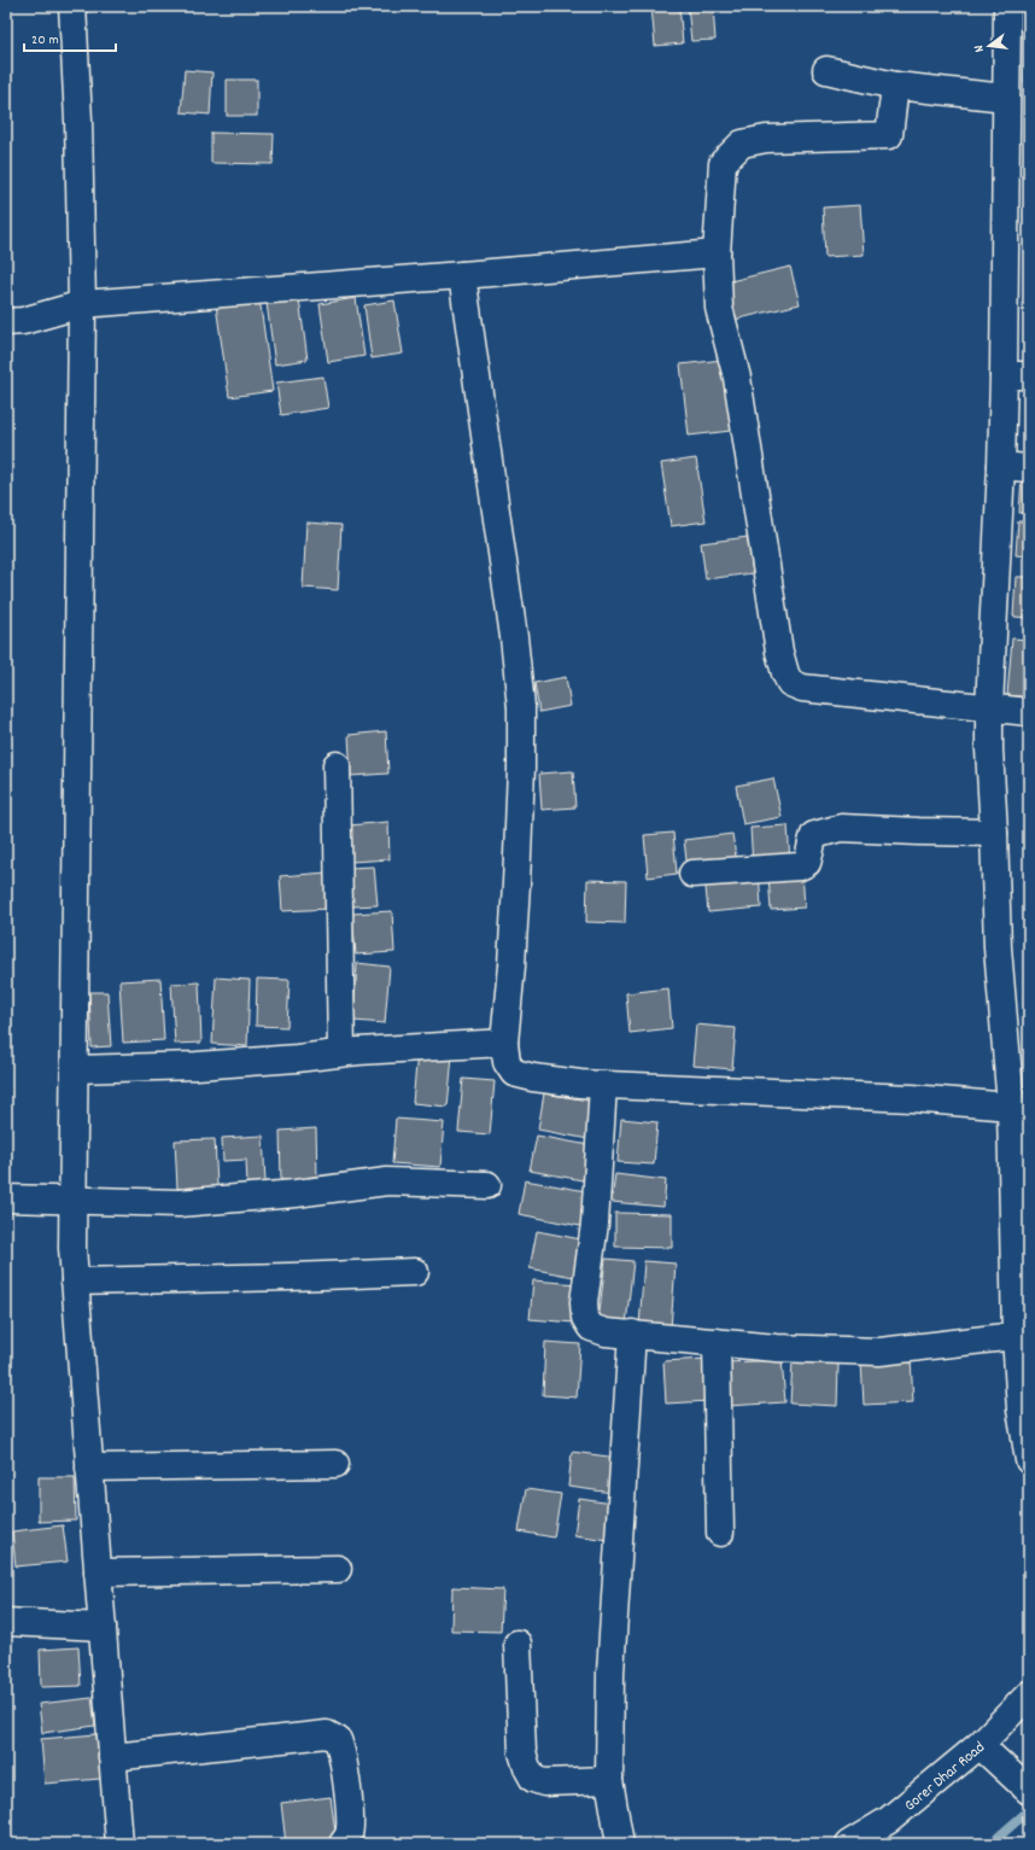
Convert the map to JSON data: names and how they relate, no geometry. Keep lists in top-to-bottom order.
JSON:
{
  "streets": {
    "street": ["Gorer Dhar Road"]
  },
  "scale_bar": "20 m",
  "north": "left"
}
